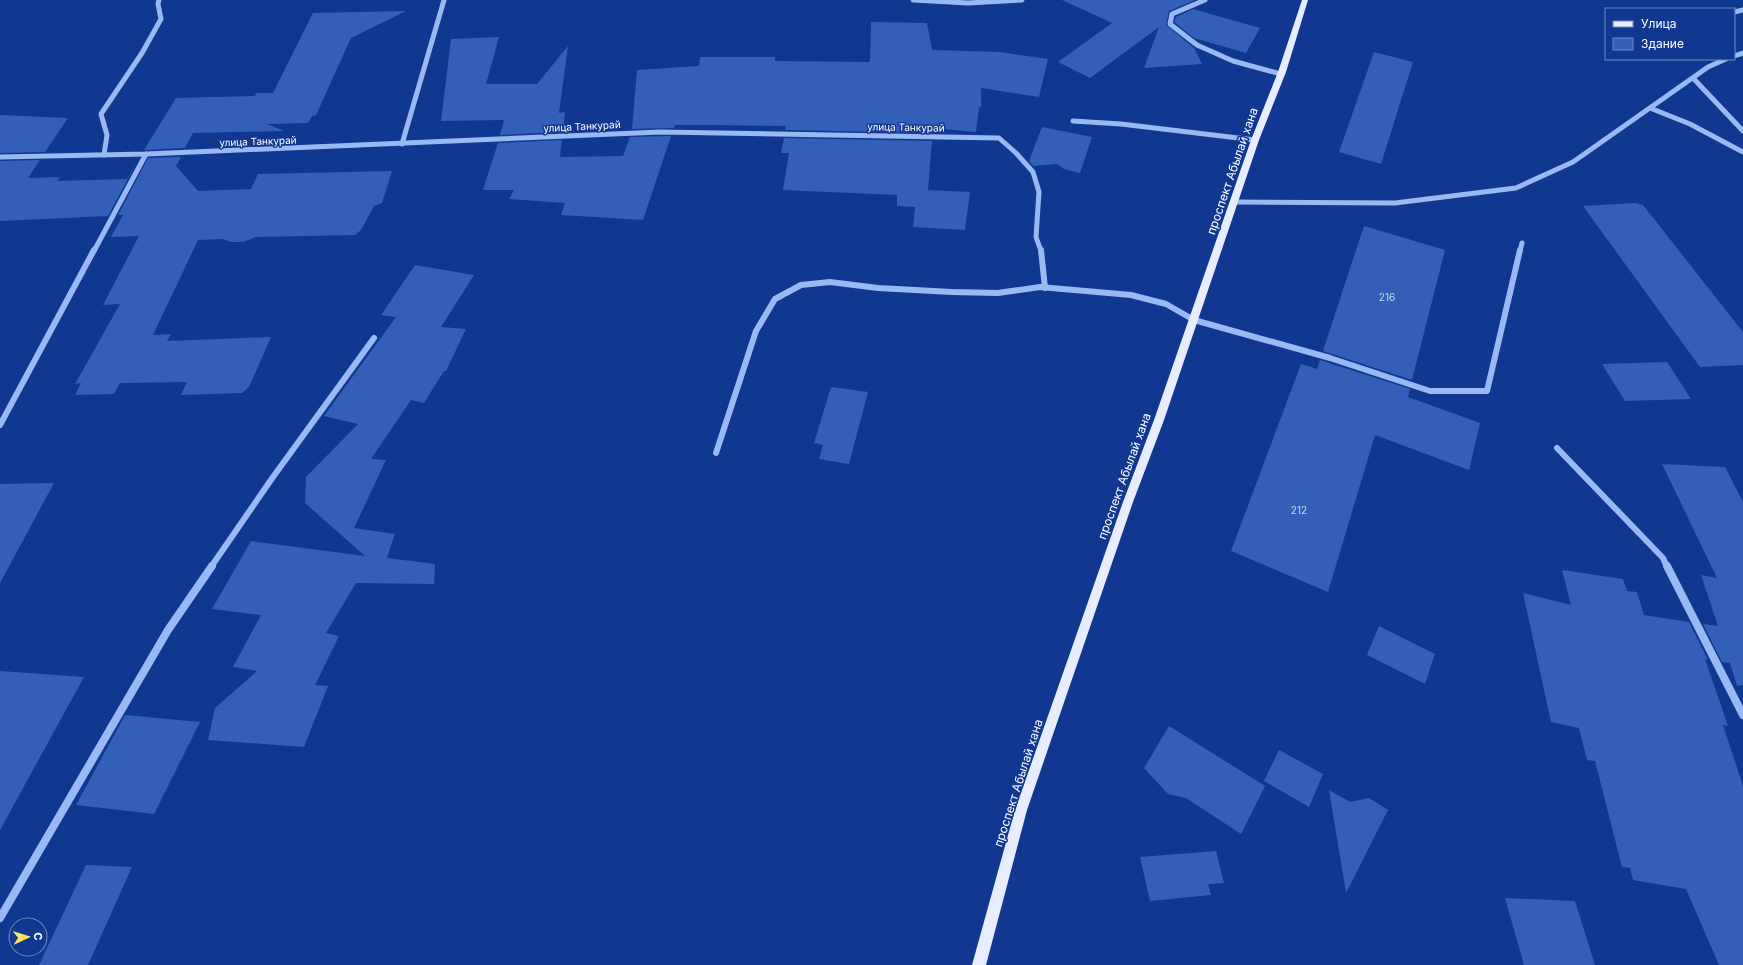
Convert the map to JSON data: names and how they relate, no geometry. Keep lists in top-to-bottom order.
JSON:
{
  "streets": {
    "main road": ["проспект Абылай хана"],
    "street": ["улица Танкурай"]
  },
  "house_numbers": ["216", "212"],
  "legend": ["Улица", "Здание"],
  "north": "right"
}
